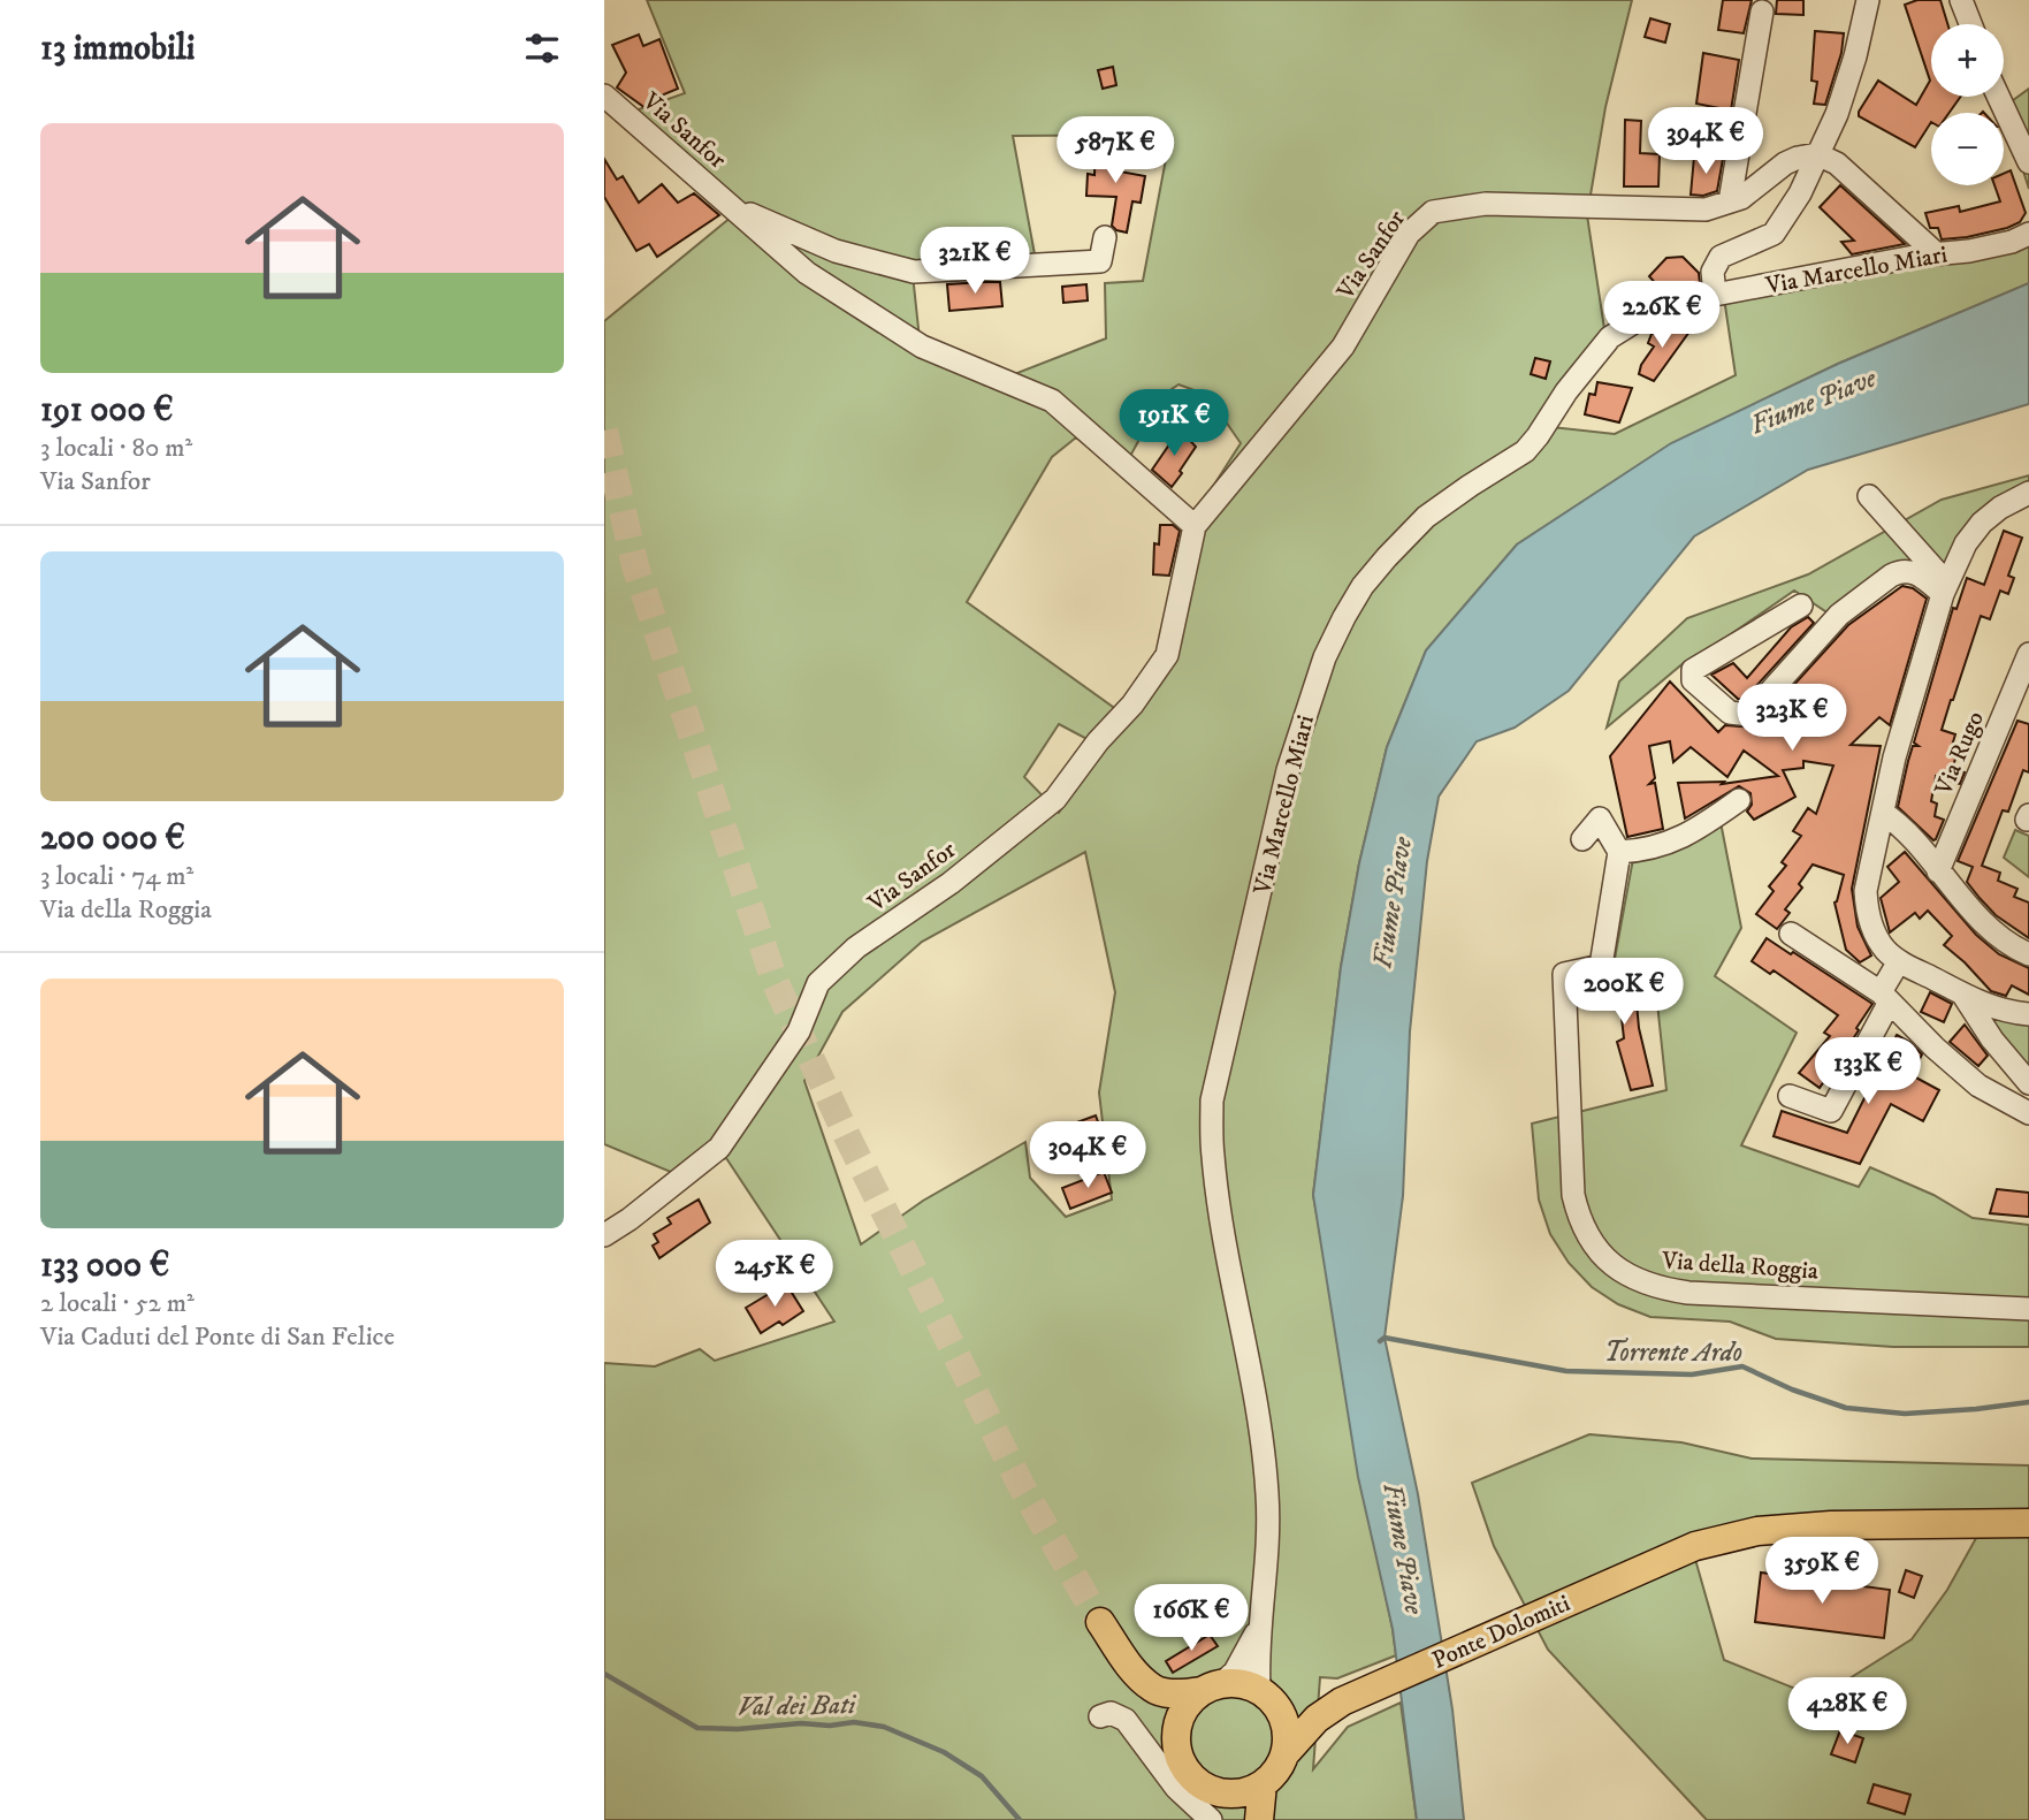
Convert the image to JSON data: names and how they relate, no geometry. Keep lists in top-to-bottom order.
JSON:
{
  "streets": {
    "main road": ["Via Marcello Miari", "Ponte Dolomiti"],
    "street": ["Via Sanfor", "Via Rugo", "Via della Roggia"]
  },
  "crossings": [
    ["Via Marcello Miari", "Ponte Dolomiti"]
  ],
  "water": ["Fiume Piave", "Torrente Ardo", "Val dei Bati"],
  "page": {
    "heading": "13 immobili",
    "map_buttons": ["+", "−"],
    "list": [
      {
        "name": "191 000 €",
        "note": "3 locali · 80 m² · Via Sanfor"
      },
      {
        "name": "200 000 €",
        "note": "3 locali · 74 m² · Via della Roggia"
      },
      {
        "name": "133 000 €",
        "note": "2 locali · 52 m² · Via Caduti del Ponte di San Felice"
      }
    ],
    "price": [
      "394K €",
      "587K €",
      "321K €",
      "226K €",
      "191K €",
      "323K €",
      "200K €",
      "133K €",
      "304K €",
      "245K €",
      "359K €",
      "166K €",
      "428K €"
    ]
  }
}
